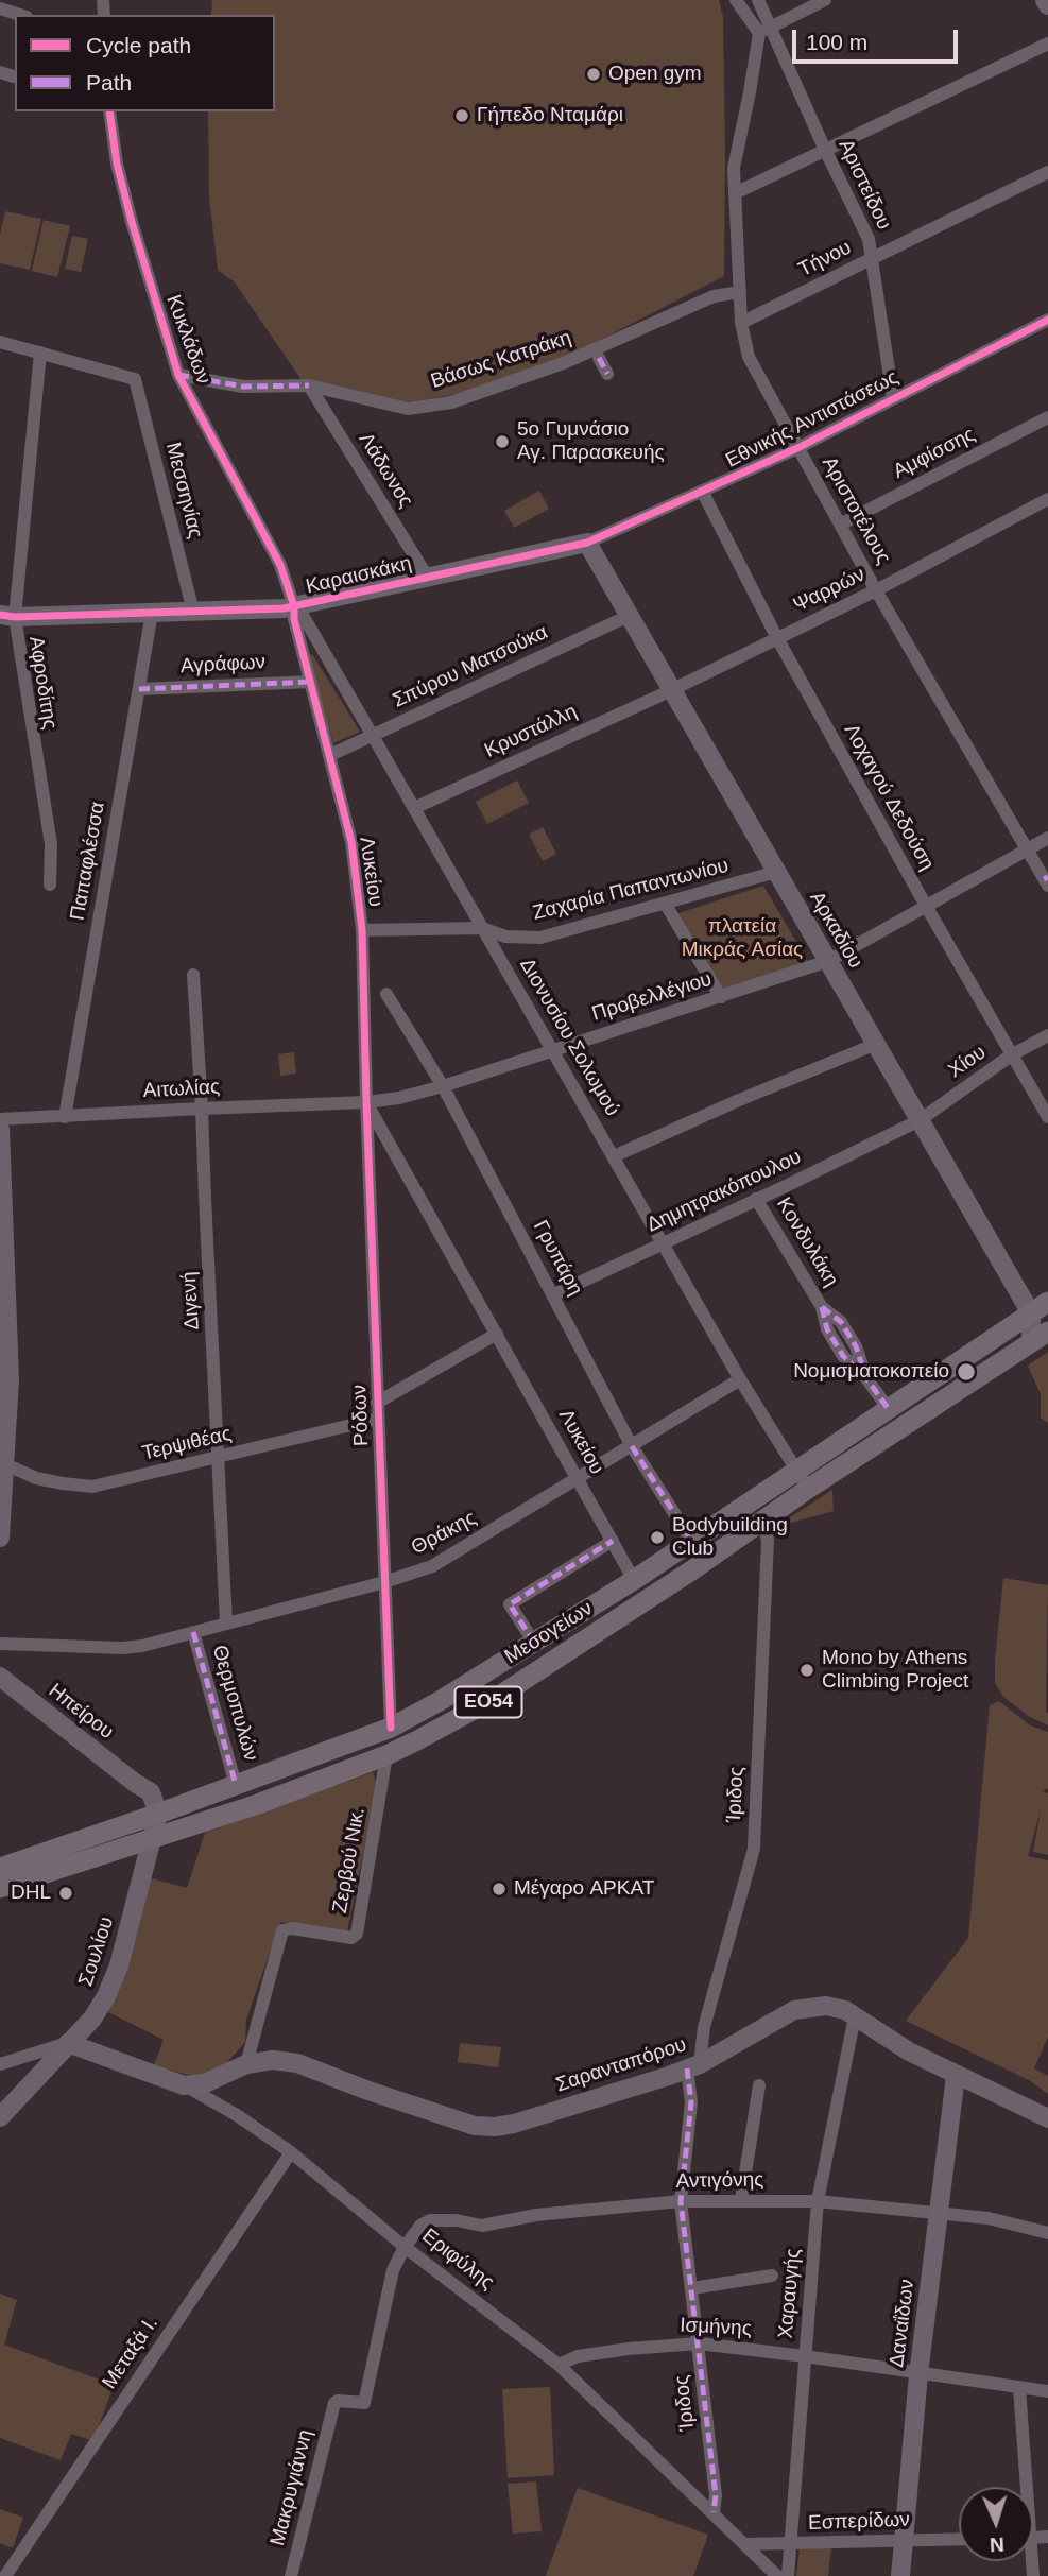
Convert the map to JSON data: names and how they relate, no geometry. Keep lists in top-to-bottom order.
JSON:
{
  "streets": {
    "main road": ["Μεσογείων", "ΕΟ54"],
    "street": [
      "Αριστείδου",
      "Τήνου",
      "Κυκλάδων",
      "Βάσως Κατράκη",
      "Εθνικής Αντιστάσεως",
      "Αμφίσσης",
      "Λάδωνος",
      "Μεσσηνίας",
      "Αριστοτέλους",
      "Καραισκάκη",
      "Ψαρρών",
      "Αγράφων",
      "Σπύρου Ματσούκα",
      "Αφροδίτης",
      "Κρυστάλλη",
      "Λοχαγού Δεδούση",
      "Παπαφλέσσα",
      "Λυκείου",
      "Ζαχαρία Παπαντωνίου",
      "Αρκαδίου",
      "Προβελλέγιου",
      "Διονυσίου Σολωμού",
      "Χίου",
      "Αιτωλίας",
      "Δημητρακόπουλου",
      "Κονδυλάκη",
      "Γρυπάρη",
      "Διγενή",
      "Ρόδων",
      "Τερψιθέας",
      "Θράκης",
      "Θερμοπυλών",
      "Ηπείρου",
      "Ίριδος",
      "Ζερβού Νικ.",
      "Σουλίου",
      "Σαρανταπόρου",
      "Αντιγόνης",
      "Εριφύλης",
      "Χαραυγής",
      "Δαναΐδων",
      "Ισμήνης",
      "Μεταξά Ι.",
      "Μακρυγιάννη",
      "Εσπερίδων"
    ]
  },
  "crossings": [
    ["Αριστείδου", "Τήνου"],
    ["Αριστείδου", "Εθνικής Αντιστάσεως"],
    ["Αριστείδου", "Αριστοτέλους"],
    ["Τήνου", "Αριστοτέλους"],
    ["Κυκλάδων", "Βάσως Κατράκη"],
    ["Κυκλάδων", "Καραισκάκη"],
    ["Κυκλάδων", "Λυκείου"],
    ["Κυκλάδων", "Διονυσίου Σολωμού"],
    ["Βάσως Κατράκη", "Λάδωνος"],
    ["Βάσως Κατράκη", "Αριστοτέλους"],
    ["Εθνικής Αντιστάσεως", "Αριστοτέλους"],
    ["Εθνικής Αντιστάσεως", "Καραισκάκη"],
    ["Εθνικής Αντιστάσεως", "Λοχαγού Δεδούση"],
    ["Εθνικής Αντιστάσεως", "Αρκαδίου"],
    ["Αμφίσσης", "Αριστοτέλους"],
    ["Λάδωνος", "Καραισκάκη"],
    ["Μεσσηνίας", "Καραισκάκη"],
    ["Μεσσηνίας", "Αφροδίτης"],
    ["Αριστοτέλους", "Ψαρρών"],
    ["Αριστοτέλους", "Προβελλέγιου"],
    ["Καραισκάκη", "Αφροδίτης"],
    ["Καραισκάκη", "Παπαφλέσσα"],
    ["Καραισκάκη", "Λυκείου"],
    ["Καραισκάκη", "Αρκαδίου"],
    ["Καραισκάκη", "Διονυσίου Σολωμού"],
    ["Ψαρρών", "Κρυστάλλη"],
    ["Ψαρρών", "Λοχαγού Δεδούση"],
    ["Ψαρρών", "Αρκαδίου"],
    ["Αγράφων", "Παπαφλέσσα"],
    ["Αγράφων", "Λυκείου"],
    ["Σπύρου Ματσούκα", "Λυκείου"],
    ["Σπύρου Ματσούκα", "Αρκαδίου"],
    ["Σπύρου Ματσούκα", "Διονυσίου Σολωμού"],
    ["Κρυστάλλη", "Αρκαδίου"],
    ["Κρυστάλλη", "Διονυσίου Σολωμού"],
    ["Λοχαγού Δεδούση", "Προβελλέγιου"],
    ["Λοχαγού Δεδούση", "Χίου"],
    ["Παπαφλέσσα", "Αιτωλίας"],
    ["Λυκείου", "Ζαχαρία Παπαντωνίου"],
    ["Λυκείου", "Προβελλέγιου"],
    ["Λυκείου", "Διονυσίου Σολωμού"],
    ["Λυκείου", "Αιτωλίας"],
    ["Λυκείου", "Ρόδων"],
    ["Λυκείου", "Θράκης"],
    ["Λυκείου", "Μεσογείων"],
    ["Ζαχαρία Παπαντωνίου", "Αρκαδίου"],
    ["Ζαχαρία Παπαντωνίου", "Διονυσίου Σολωμού"],
    ["Αρκαδίου", "Προβελλέγιου"],
    ["Αρκαδίου", "Χίου"],
    ["Αρκαδίου", "Δημητρακόπουλου"],
    ["Αρκαδίου", "Μεσογείων"],
    ["Προβελλέγιου", "Διονυσίου Σολωμού"],
    ["Προβελλέγιου", "Αιτωλίας"],
    ["Προβελλέγιου", "Γρυπάρη"],
    ["Προβελλέγιου", "Ρόδων"],
    ["Διονυσίου Σολωμού", "Δημητρακόπουλου"],
    ["Διονυσίου Σολωμού", "Θράκης"],
    ["Διονυσίου Σολωμού", "Μεσογείων"],
    ["Χίου", "Δημητρακόπουλου"],
    ["Αιτωλίας", "Διγενή"],
    ["Αιτωλίας", "Ρόδων"],
    ["Δημητρακόπουλου", "Κονδυλάκη"],
    ["Δημητρακόπουλου", "Γρυπάρη"],
    ["Κονδυλάκη", "Μεσογείων"],
    ["Γρυπάρη", "Θράκης"],
    ["Γρυπάρη", "Μεσογείων"],
    ["Διγενή", "Τερψιθέας"],
    ["Διγενή", "Θράκης"],
    ["Ρόδων", "Τερψιθέας"],
    ["Ρόδων", "Θράκης"],
    ["Ρόδων", "Μεσογείων"],
    ["Θράκης", "Θερμοπυλών"],
    ["Μεσογείων", "Θερμοπυλών"],
    ["Μεσογείων", "Ηπείρου"],
    ["Μεσογείων", "Ίριδος"],
    ["Μεσογείων", "Ζερβού Νικ."],
    ["Μεσογείων", "Σουλίου"],
    ["Ηπείρου", "Σουλίου"],
    ["Ίριδος", "Σαρανταπόρου"],
    ["Ίριδος", "Αντιγόνης"],
    ["Ίριδος", "Εριφύλης"],
    ["Ίριδος", "Ισμήνης"],
    ["Ζερβού Νικ.", "Σαρανταπόρου"],
    ["Σουλίου", "Εριφύλης"],
    ["Σαρανταπόρου", "Εριφύλης"],
    ["Σαρανταπόρου", "Χαραυγής"],
    ["Σαρανταπόρου", "Δαναΐδων"],
    ["Αντιγόνης", "Εριφύλης"],
    ["Αντιγόνης", "Χαραυγής"],
    ["Αντιγόνης", "Δαναΐδων"],
    ["Αντιγόνης", "Μακρυγιάννη"],
    ["Εριφύλης", "Ισμήνης"],
    ["Εριφύλης", "Μεταξά Ι."],
    ["Εριφύλης", "Μακρυγιάννη"],
    ["Εριφύλης", "Εσπερίδων"],
    ["Χαραυγής", "Ισμήνης"],
    ["Χαραυγής", "Εσπερίδων"],
    ["Δαναΐδων", "Ισμήνης"],
    ["Δαναΐδων", "Εσπερίδων"]
  ],
  "parks": ["πλατεία Μικράς Ασίας"],
  "places": [
    "Open gym",
    "Γήπεδο Νταμάρι",
    "5ο Γυμνάσιο Αγ. Παρασκευής",
    "Νομισματοκοπείο",
    "Bodybuilding Club",
    "Mono by Athens Climbing Project",
    "Μέγαρο ΑΡΚΑΤ",
    "DHL"
  ],
  "legend": ["Cycle path", "Path"],
  "scale_bar": "100 m",
  "north": "bottom"
}
